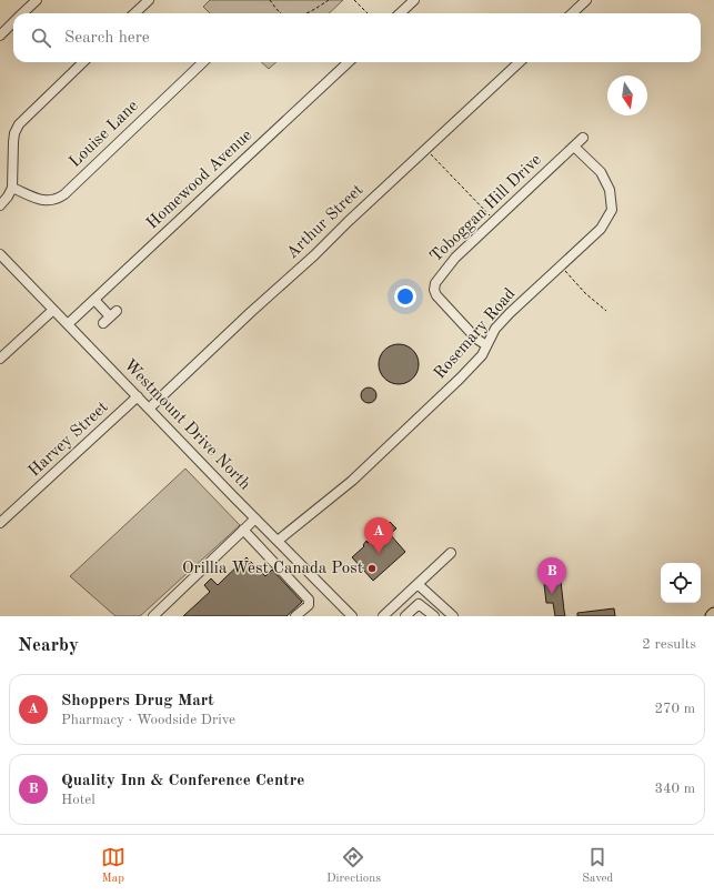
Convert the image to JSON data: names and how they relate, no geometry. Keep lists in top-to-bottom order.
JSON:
{
  "streets": {
    "street": [
      "Louise Lane",
      "Homewood Avenue",
      "Toboggan Hill Drive",
      "Arthur Street",
      "Rosemary Road",
      "Westmount Drive North",
      "Harvey Street"
    ]
  },
  "crossings": [
    ["Homewood Avenue", "Westmount Drive North"],
    ["Toboggan Hill Drive", "Rosemary Road"],
    ["Arthur Street", "Westmount Drive North"],
    ["Rosemary Road", "Westmount Drive North"],
    ["Westmount Drive North", "Harvey Street"]
  ],
  "places": ["Orillia West Canada Post"],
  "north": "bottom",
  "page": {
    "search": "Search here",
    "pins": ["A", "B"],
    "heading": ["Nearby", "2 results"],
    "list": [
      {
        "mark": "A",
        "name": "Shoppers Drug Mart",
        "note": "Pharmacy · Woodside Drive",
        "value": "270 m"
      },
      {
        "mark": "B",
        "name": "Quality Inn & Conference Centre",
        "note": "Hotel",
        "value": "340 m"
      }
    ],
    "nav": ["Map", "Directions", "Saved"]
  }
}
